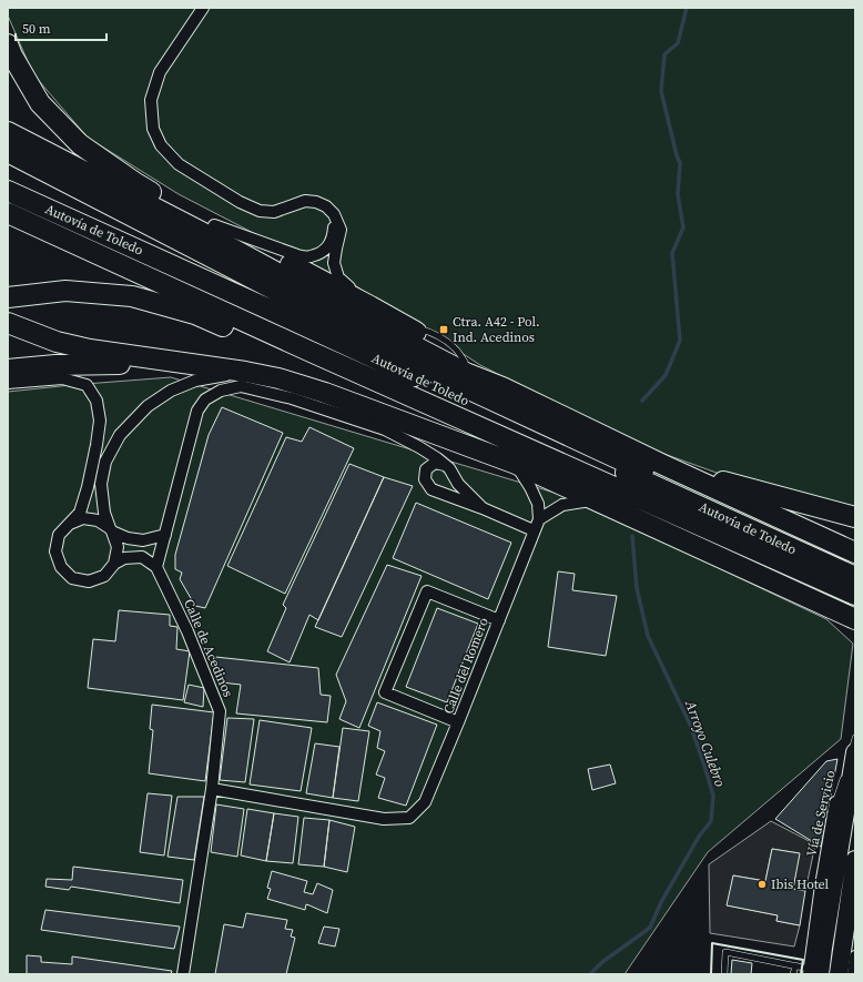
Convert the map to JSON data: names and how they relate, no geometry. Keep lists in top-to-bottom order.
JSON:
{
  "streets": {
    "highway": ["Autovía de Toledo"],
    "street": ["Calle de Acedinos", "Calle del Romero", "Vía de Servicio"]
  },
  "crossings": [
    ["Calle de Acedinos", "Calle del Romero"]
  ],
  "water": ["Arroyo Culebro"],
  "places": {
    "transit": ["Ctra. A42 - Pol. Ind. Acedinos"],
    "other": ["Ibis Hotel"]
  },
  "scale_bar": "50 m"
}
